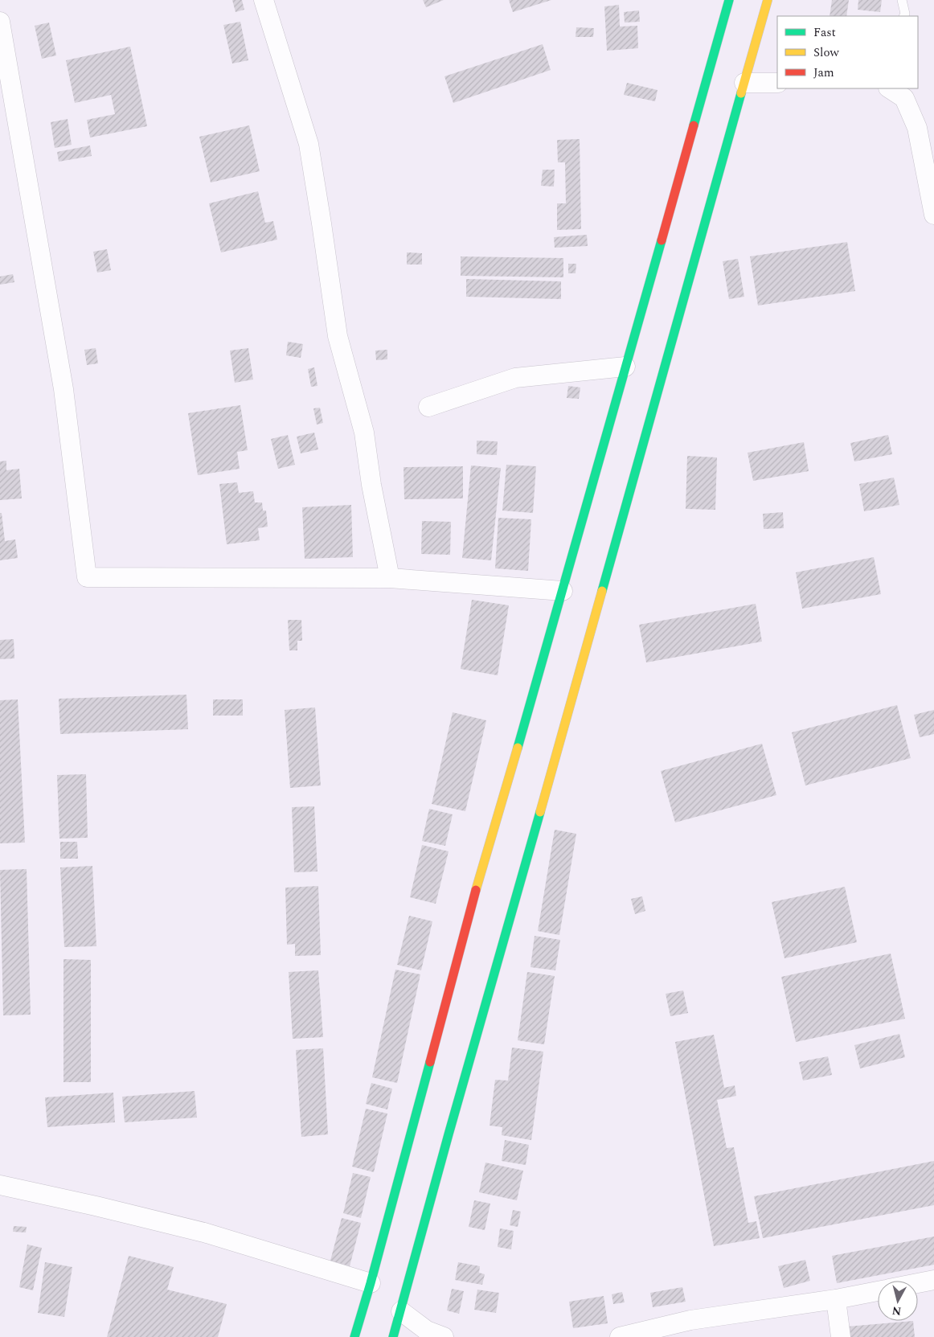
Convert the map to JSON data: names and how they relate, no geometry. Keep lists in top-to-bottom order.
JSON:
{
  "legend": ["Fast", "Slow", "Jam"],
  "north": "bottom"
}
